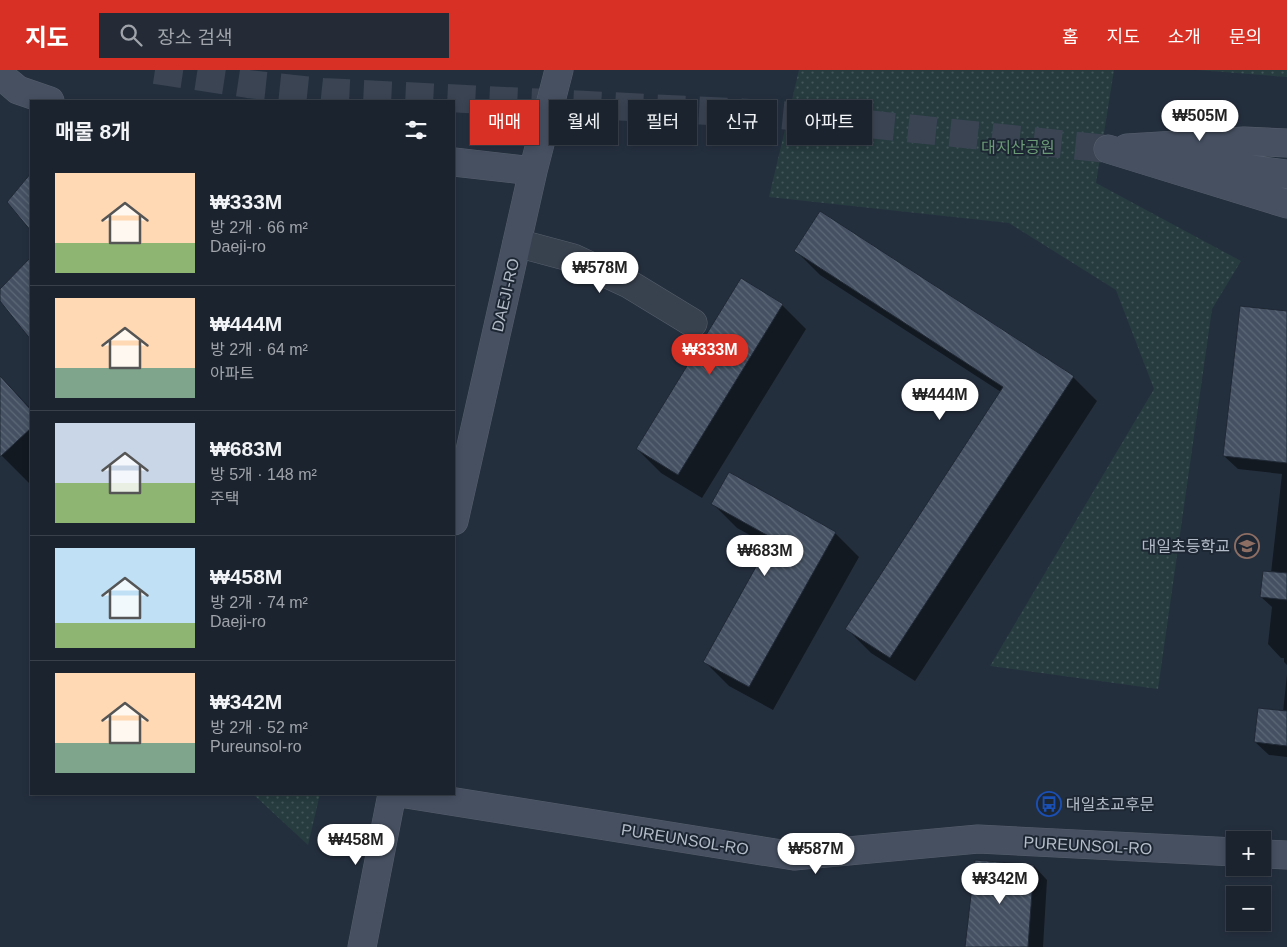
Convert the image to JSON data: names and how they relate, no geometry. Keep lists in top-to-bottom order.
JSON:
{
  "streets": {
    "street": ["DAEJI-RO", "PUREUNSOL-RO"]
  },
  "parks": ["대지산공원"],
  "places": {
    "school or university": ["대일초등학교"],
    "bus stop": ["대일초교후문"]
  },
  "page": {
    "header": "지도",
    "search": "장소 검색",
    "nav": [
      "홈",
      "지도",
      "소개",
      "문의"
    ],
    "price": [
      "₩505M",
      "₩578M",
      "₩333M",
      "₩444M",
      "₩683M",
      "₩458M",
      "₩587M",
      "₩342M"
    ],
    "chip": [
      "매매",
      "월세",
      "필터",
      "신규",
      "아파트"
    ],
    "heading": "매물 8개",
    "list": [
      {
        "name": "₩333M",
        "note": "방 2개 · 66 m² · Daeji-ro"
      },
      {
        "name": "₩444M",
        "note": "방 2개 · 64 m² · 아파트"
      },
      {
        "name": "₩683M",
        "note": "방 5개 · 148 m² · 주택"
      },
      {
        "name": "₩458M",
        "note": "방 2개 · 74 m² · Daeji-ro"
      },
      {
        "name": "₩342M",
        "note": "방 2개 · 52 m² · Pureunsol-ro"
      }
    ],
    "map_buttons": ["+", "−"]
  }
}
